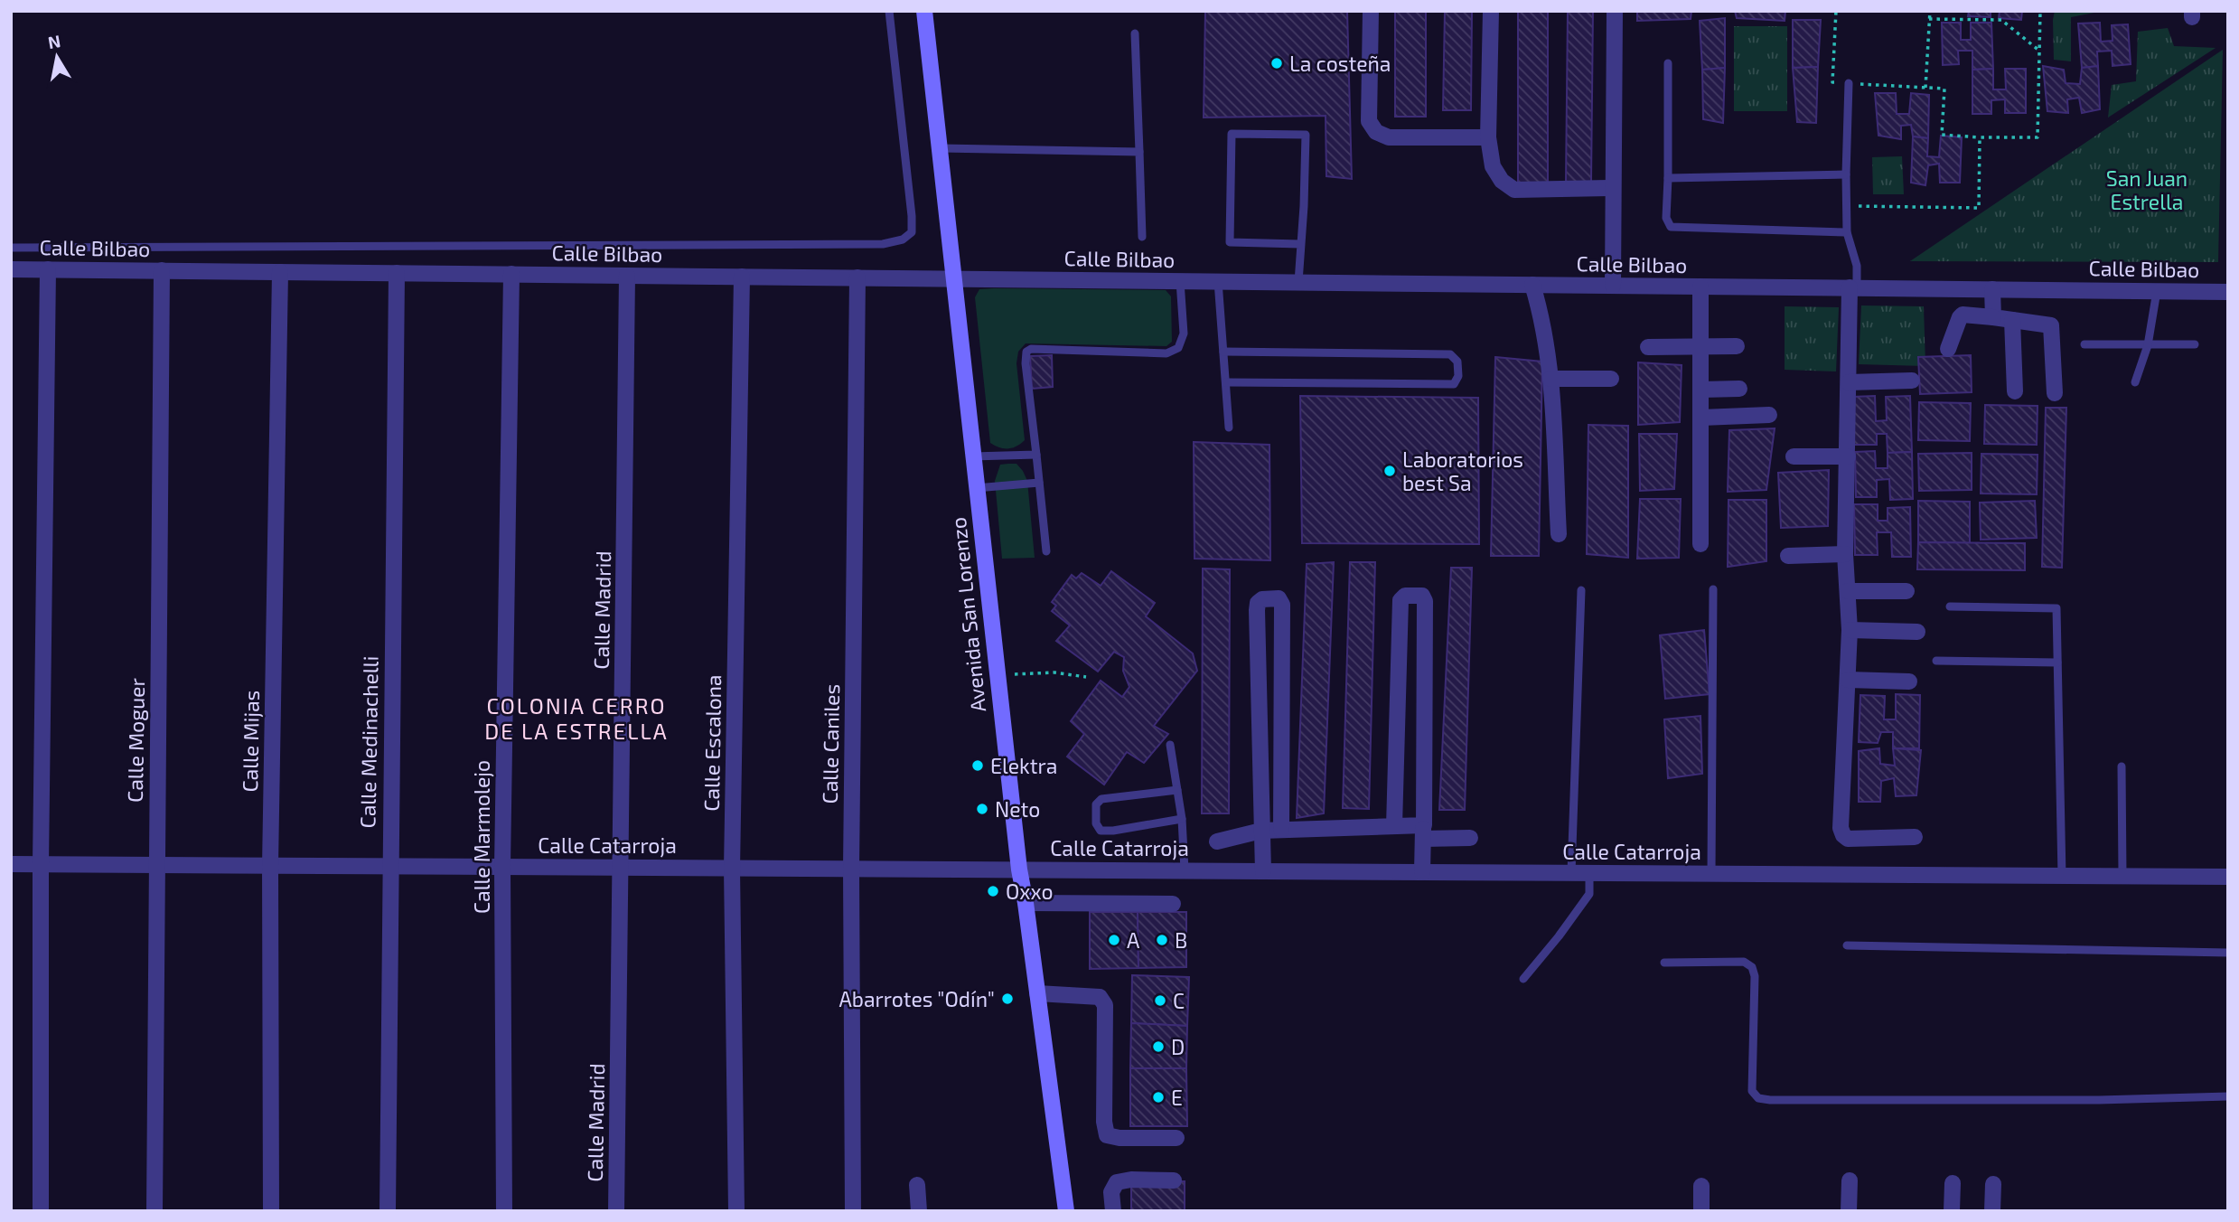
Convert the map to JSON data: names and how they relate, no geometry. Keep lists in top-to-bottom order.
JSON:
{
  "streets": {
    "main road": ["Avenida San Lorenzo"],
    "street": [
      "Calle Bilbao",
      "Calle Madrid",
      "Calle Moguer",
      "Calle Mijas",
      "Calle Medinachelli",
      "Calle Escalona",
      "Calle Caniles",
      "Calle Marmolejo",
      "Calle Catarroja"
    ]
  },
  "crossings": [
    ["Calle Bilbao", "Calle Madrid"],
    ["Calle Bilbao", "Avenida San Lorenzo"],
    ["Calle Bilbao", "Calle Moguer"],
    ["Calle Bilbao", "Calle Mijas"],
    ["Calle Bilbao", "Calle Medinachelli"],
    ["Calle Bilbao", "Calle Escalona"],
    ["Calle Bilbao", "Calle Caniles"],
    ["Calle Bilbao", "Calle Marmolejo"],
    ["Calle Madrid", "Calle Catarroja"],
    ["Avenida San Lorenzo", "Calle Catarroja"],
    ["Calle Moguer", "Calle Catarroja"],
    ["Calle Mijas", "Calle Catarroja"],
    ["Calle Medinachelli", "Calle Catarroja"],
    ["Calle Escalona", "Calle Catarroja"],
    ["Calle Caniles", "Calle Catarroja"],
    ["Calle Marmolejo", "Calle Catarroja"]
  ],
  "districts": ["COLONIA CERRO DE LA ESTRELLA"],
  "parks": ["San Juan Estrella"],
  "places": [
    "La costeña",
    "Laboratorios best Sa",
    "Elektra",
    "Neto",
    "Oxxo",
    "A",
    "B",
    "Abarrotes \"Odín\"",
    "C",
    "D",
    "E"
  ],
  "north": "top"
}
